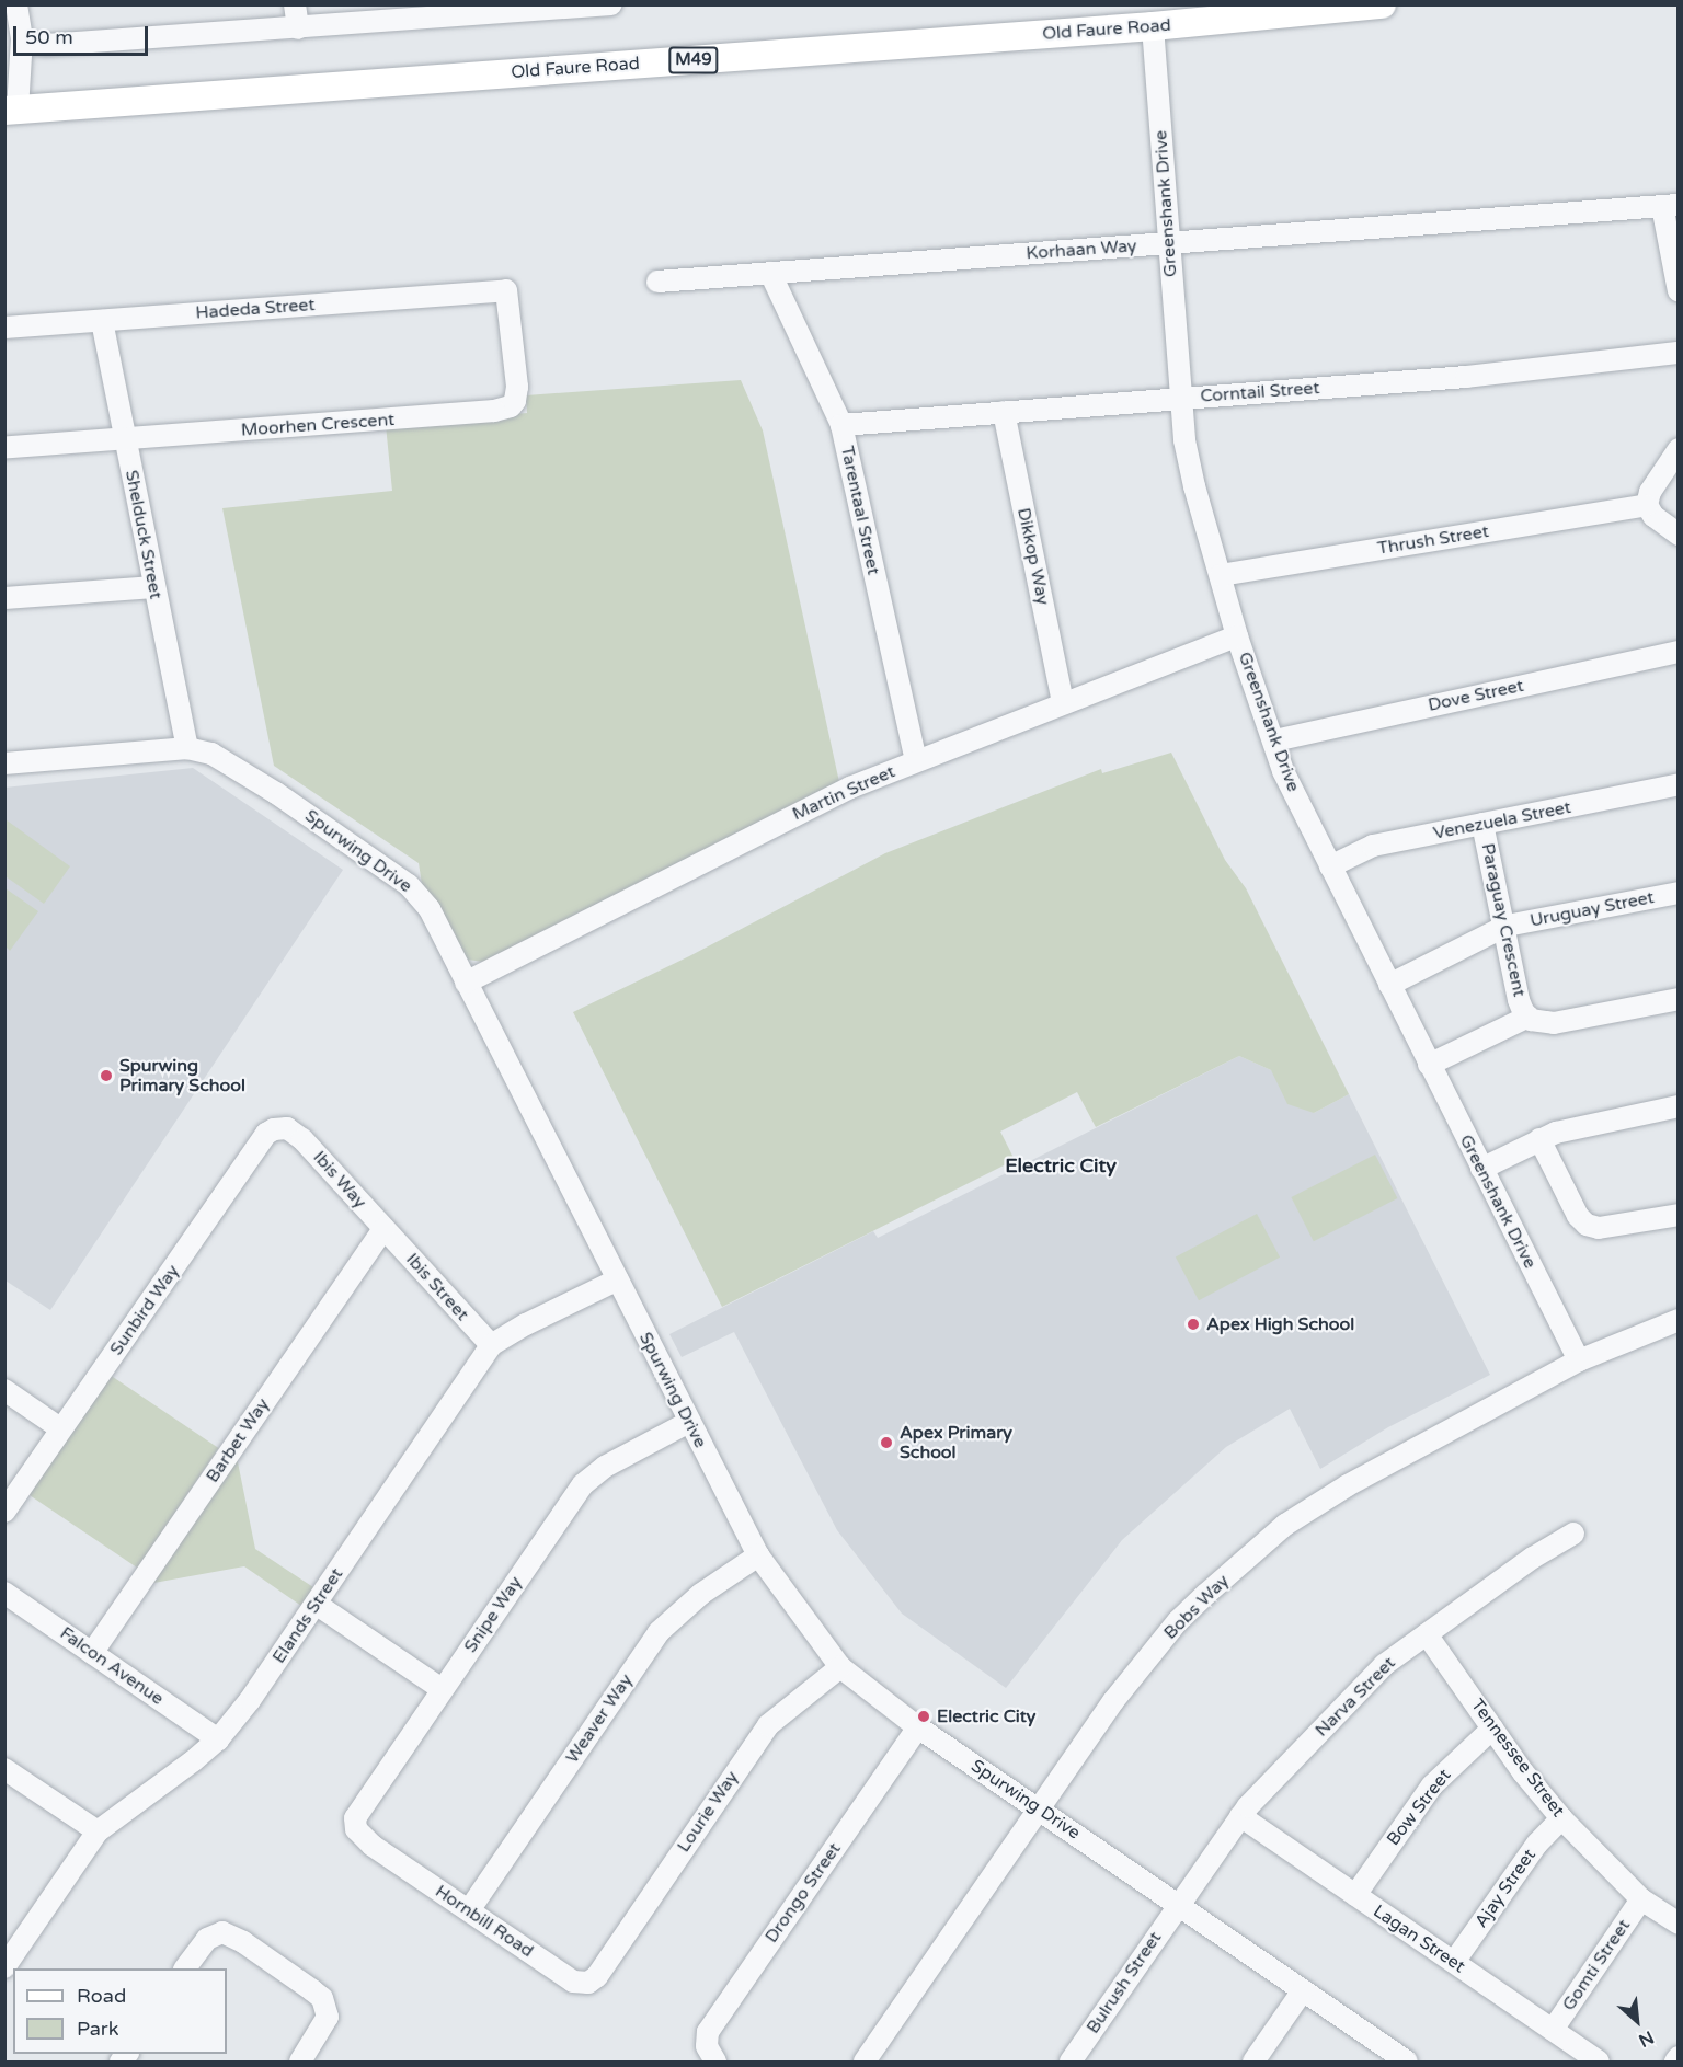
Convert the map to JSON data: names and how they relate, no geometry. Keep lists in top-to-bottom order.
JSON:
{
  "streets": {
    "main road": ["Old Faure Road", "M49"],
    "street": [
      "Greenshank Drive",
      "Korhaan Way",
      "Hadeda Street",
      "Corntail Street",
      "Moorhen Crescent",
      "Tarentaal Street",
      "Shelduck Street",
      "Thrush Street",
      "Dikkop Way",
      "Dove Street",
      "Martin Street",
      "Venezuela Street",
      "Spurwing Drive",
      "Uruguay Street",
      "Paraguay Crescent",
      "Ibis Way",
      "Ibis Street",
      "Sunbird Way",
      "Barbet Way",
      "Bobs Way",
      "Snipe Way",
      "Elands Street",
      "Falcon Avenue",
      "Narva Street",
      "Weaver Way",
      "Tennessee Street",
      "Bow Street",
      "Lourie Way",
      "Ajay Street",
      "Drongo Street",
      "Hornbill Road",
      "Lagan Street",
      "Gomti Street",
      "Bulrush Street"
    ]
  },
  "crossings": [
    ["Old Faure Road", "Greenshank Drive"],
    ["Greenshank Drive", "Korhaan Way"],
    ["Greenshank Drive", "Corntail Street"],
    ["Greenshank Drive", "Thrush Street"],
    ["Greenshank Drive", "Dove Street"],
    ["Greenshank Drive", "Martin Street"],
    ["Greenshank Drive", "Venezuela Street"],
    ["Greenshank Drive", "Uruguay Street"],
    ["Greenshank Drive", "Bobs Way"],
    ["Korhaan Way", "Tarentaal Street"],
    ["Hadeda Street", "Moorhen Crescent"],
    ["Hadeda Street", "Shelduck Street"],
    ["Corntail Street", "Tarentaal Street"],
    ["Corntail Street", "Dikkop Way"],
    ["Moorhen Crescent", "Shelduck Street"],
    ["Tarentaal Street", "Martin Street"],
    ["Shelduck Street", "Spurwing Drive"],
    ["Dikkop Way", "Martin Street"],
    ["Martin Street", "Spurwing Drive"],
    ["Venezuela Street", "Paraguay Crescent"],
    ["Spurwing Drive", "Bobs Way"],
    ["Spurwing Drive", "Snipe Way"],
    ["Spurwing Drive", "Elands Street"],
    ["Spurwing Drive", "Narva Street"],
    ["Spurwing Drive", "Weaver Way"],
    ["Spurwing Drive", "Lourie Way"],
    ["Spurwing Drive", "Drongo Street"],
    ["Spurwing Drive", "Bulrush Street"],
    ["Uruguay Street", "Paraguay Crescent"],
    ["Ibis Way", "Ibis Street"],
    ["Ibis Way", "Sunbird Way"],
    ["Ibis Way", "Barbet Way"],
    ["Ibis Street", "Barbet Way"],
    ["Ibis Street", "Elands Street"],
    ["Barbet Way", "Falcon Avenue"],
    ["Snipe Way", "Hornbill Road"],
    ["Elands Street", "Falcon Avenue"],
    ["Narva Street", "Tennessee Street"],
    ["Narva Street", "Lagan Street"],
    ["Narva Street", "Bulrush Street"],
    ["Weaver Way", "Hornbill Road"],
    ["Tennessee Street", "Bow Street"],
    ["Tennessee Street", "Ajay Street"],
    ["Tennessee Street", "Gomti Street"],
    ["Bow Street", "Lagan Street"],
    ["Lourie Way", "Hornbill Road"],
    ["Ajay Street", "Lagan Street"],
    ["Lagan Street", "Gomti Street"]
  ],
  "districts": ["Electric City"],
  "places": [
    "Spurwing Primary School",
    "Apex High School",
    "Apex Primary School",
    "Electric City"
  ],
  "legend": ["Road", "Park"],
  "scale_bar": "50 m",
  "north": "bottom right"
}
